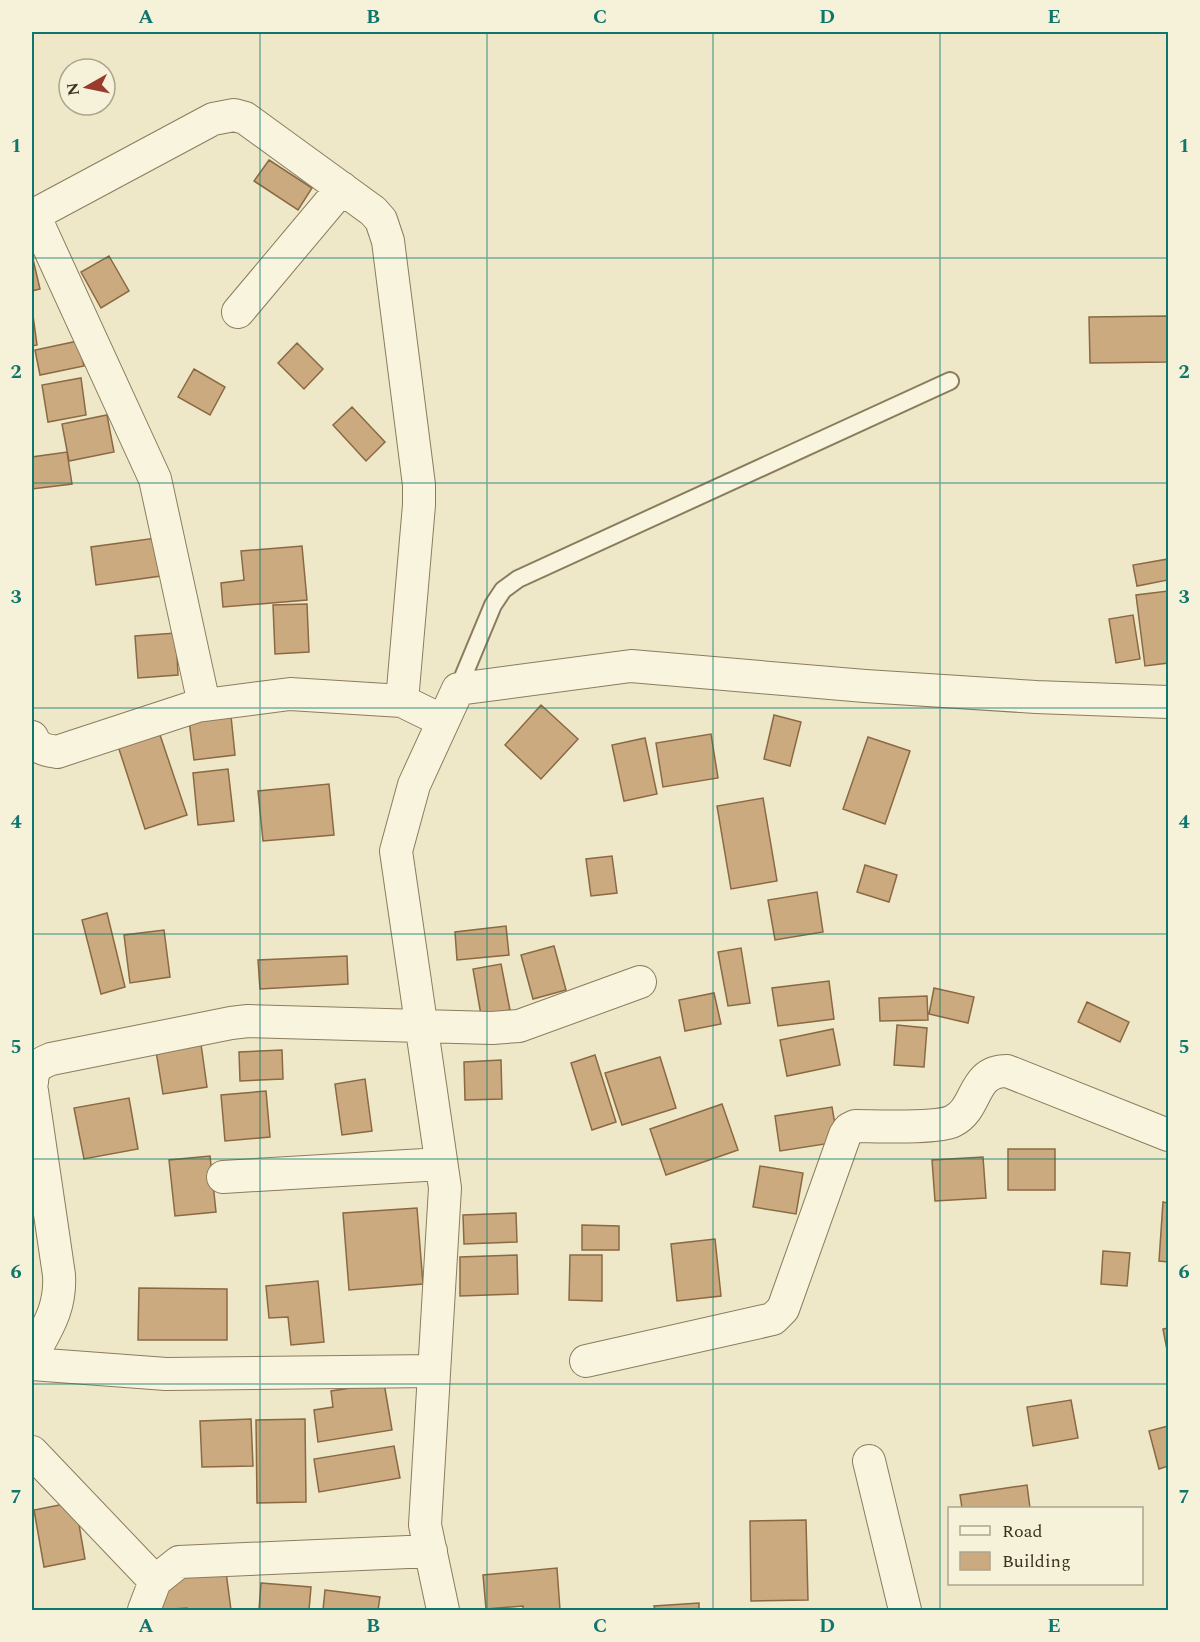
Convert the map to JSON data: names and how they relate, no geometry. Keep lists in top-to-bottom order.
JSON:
{
  "legend": ["Road", "Building"],
  "north": "left",
  "grid": {
    "columns": [
      "A",
      "B",
      "C",
      "D",
      "E"
    ],
    "rows": [
      "1",
      "2",
      "3",
      "4",
      "5",
      "6",
      "7"
    ]
  }
}
